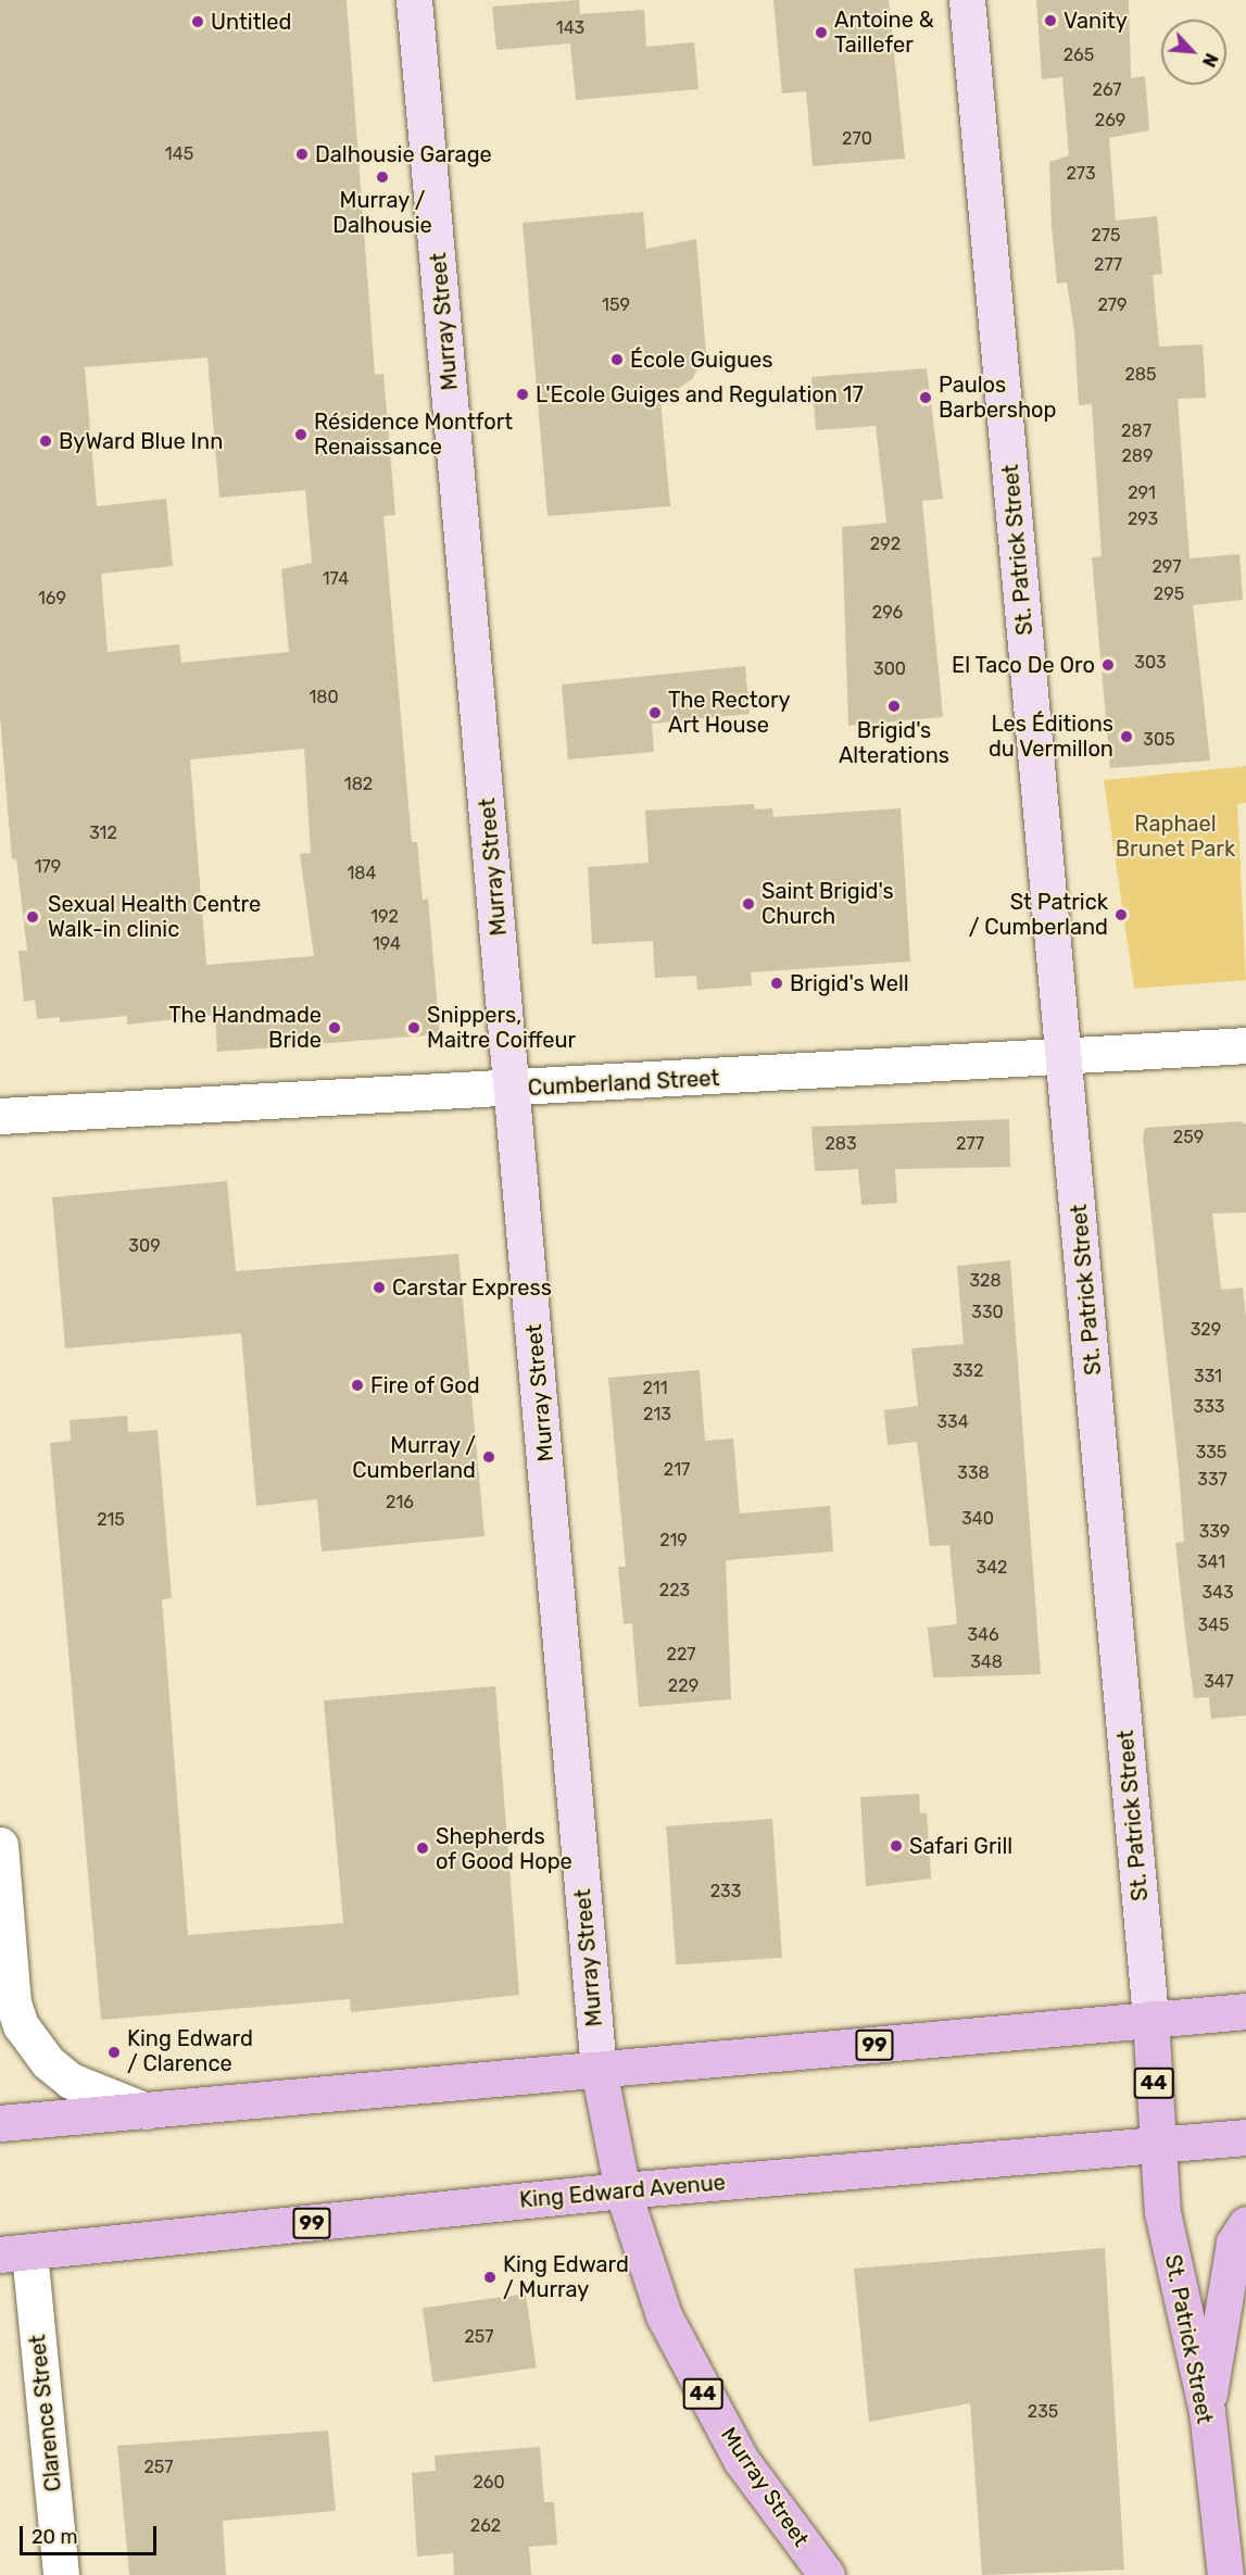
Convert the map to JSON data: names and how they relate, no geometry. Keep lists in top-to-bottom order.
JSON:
{
  "streets": {
    "main road": [
      "Murray Street",
      "St. Patrick Street",
      "99",
      "44",
      "King Edward Avenue"
    ],
    "street": ["Cumberland Street", "Clarence Street"]
  },
  "crossings": [
    ["Murray Street", "Cumberland Street"],
    ["Murray Street", "99"],
    ["Murray Street", "King Edward Avenue"],
    ["St. Patrick Street", "Cumberland Street"],
    ["St. Patrick Street", "99"],
    ["St. Patrick Street", "King Edward Avenue"],
    ["King Edward Avenue", "Clarence Street"]
  ],
  "parks": ["Raphael Brunet Park"],
  "places": [
    "Vanity",
    "Untitled",
    "Antoine & Taillefer",
    "Dalhousie Garage",
    "Murray / Dalhousie",
    "École Guigues",
    "L'Ecole Guiges and Regulation 17",
    "Paulos Barbershop",
    "Résidence Montfort Renaissance",
    "ByWard Blue Inn",
    "El Taco De Oro",
    "Brigid's Alterations",
    "The Rectory Art House",
    "Les Éditions du Vermillon",
    "Saint Brigid's Church",
    "St Patrick / Cumberland",
    "Sexual Health Centre Walk-in clinic",
    "Brigid's Well",
    "The Handmade Bride",
    "Snippers, Maitre Coiffeur",
    "Carstar Express",
    "Fire of God",
    "Murray / Cumberland",
    "Safari Grill",
    "Shepherds of Good Hope",
    "King Edward / Clarence",
    "King Edward / Murray"
  ],
  "house_numbers": [
    "143",
    "265",
    "267",
    "269",
    "270",
    "145",
    "273",
    "275",
    "277",
    "159",
    "279",
    "285",
    "287",
    "289",
    "291",
    "293",
    "292",
    "297",
    "174",
    "295",
    "169",
    "296",
    "303",
    "300",
    "180",
    "305",
    "182",
    "312",
    "179",
    "184",
    "192",
    "194",
    "259",
    "283",
    "277",
    "309",
    "328",
    "330",
    "329",
    "332",
    "331",
    "211",
    "333",
    "213",
    "334",
    "335",
    "217",
    "338",
    "337",
    "216",
    "340",
    "215",
    "339",
    "219",
    "341",
    "342",
    "223",
    "343",
    "345",
    "346",
    "227",
    "348",
    "347",
    "229",
    "233",
    "257",
    "235",
    "257",
    "260",
    "262"
  ],
  "scale_bar": "20 m",
  "north": "bottom right"
}
